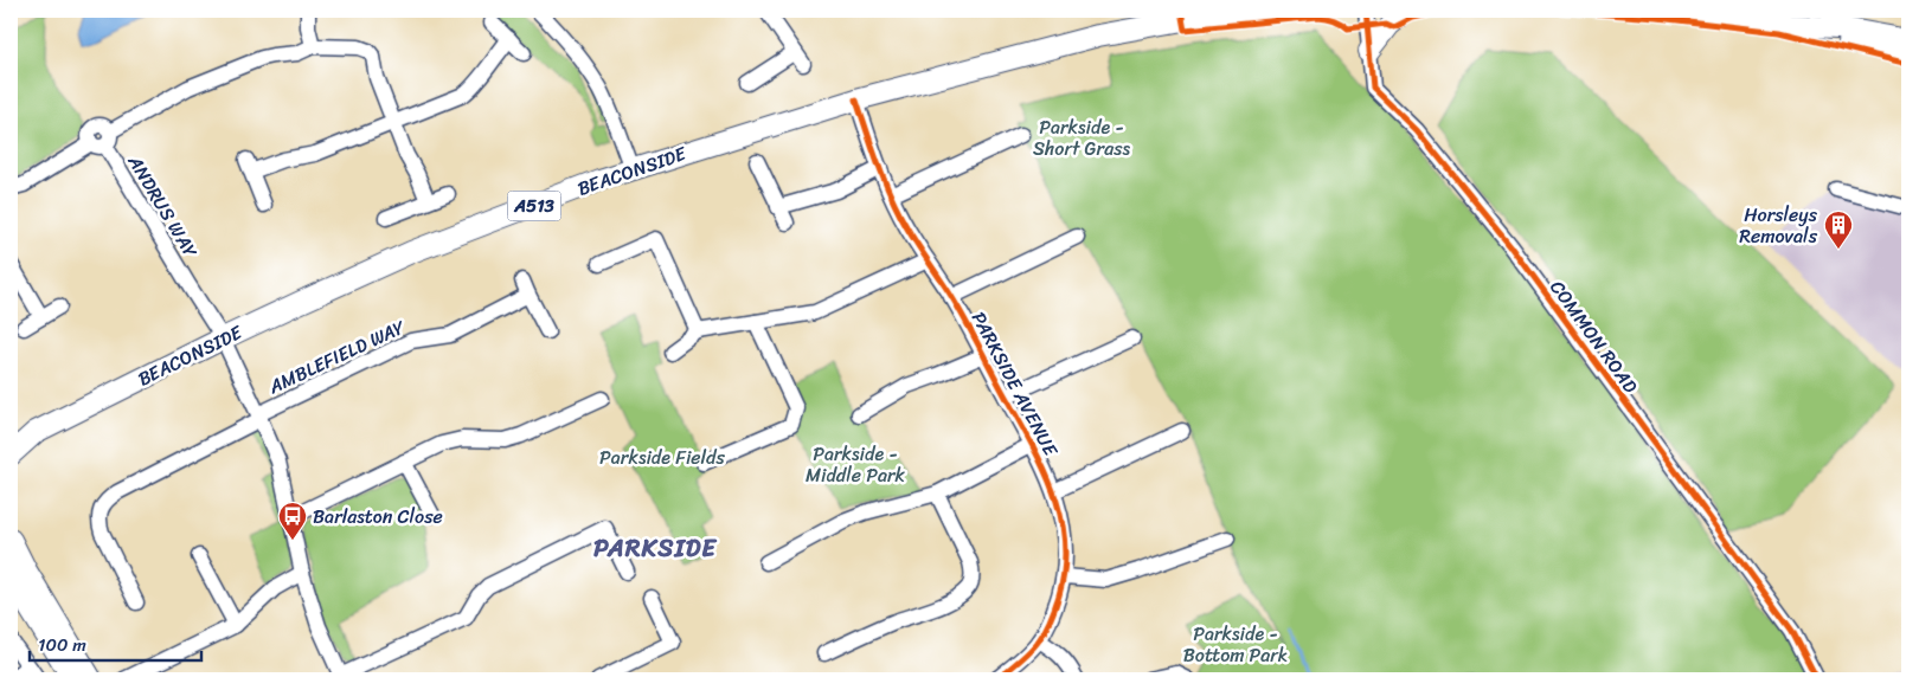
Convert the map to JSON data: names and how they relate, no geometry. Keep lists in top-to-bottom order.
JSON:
{
  "streets": {
    "highway": ["BEACONSIDE", "A513"],
    "street": [
      "ANDRUS WAY",
      "COMMON ROAD",
      "AMBLEFIELD WAY",
      "PARKSIDE AVENUE"
    ]
  },
  "crossings": [
    ["BEACONSIDE", "ANDRUS WAY"],
    ["BEACONSIDE", "PARKSIDE AVENUE"]
  ],
  "districts": ["PARKSIDE"],
  "parks": [
    "Parkside - Short Grass",
    "Parkside - Middle Park",
    "Parkside Fields",
    "Parkside - Bottom Park"
  ],
  "places": {
    "building": ["Horsleys Removals"],
    "bus stop": ["Barlaston Close"]
  },
  "scale_bar": "100 m"
}
